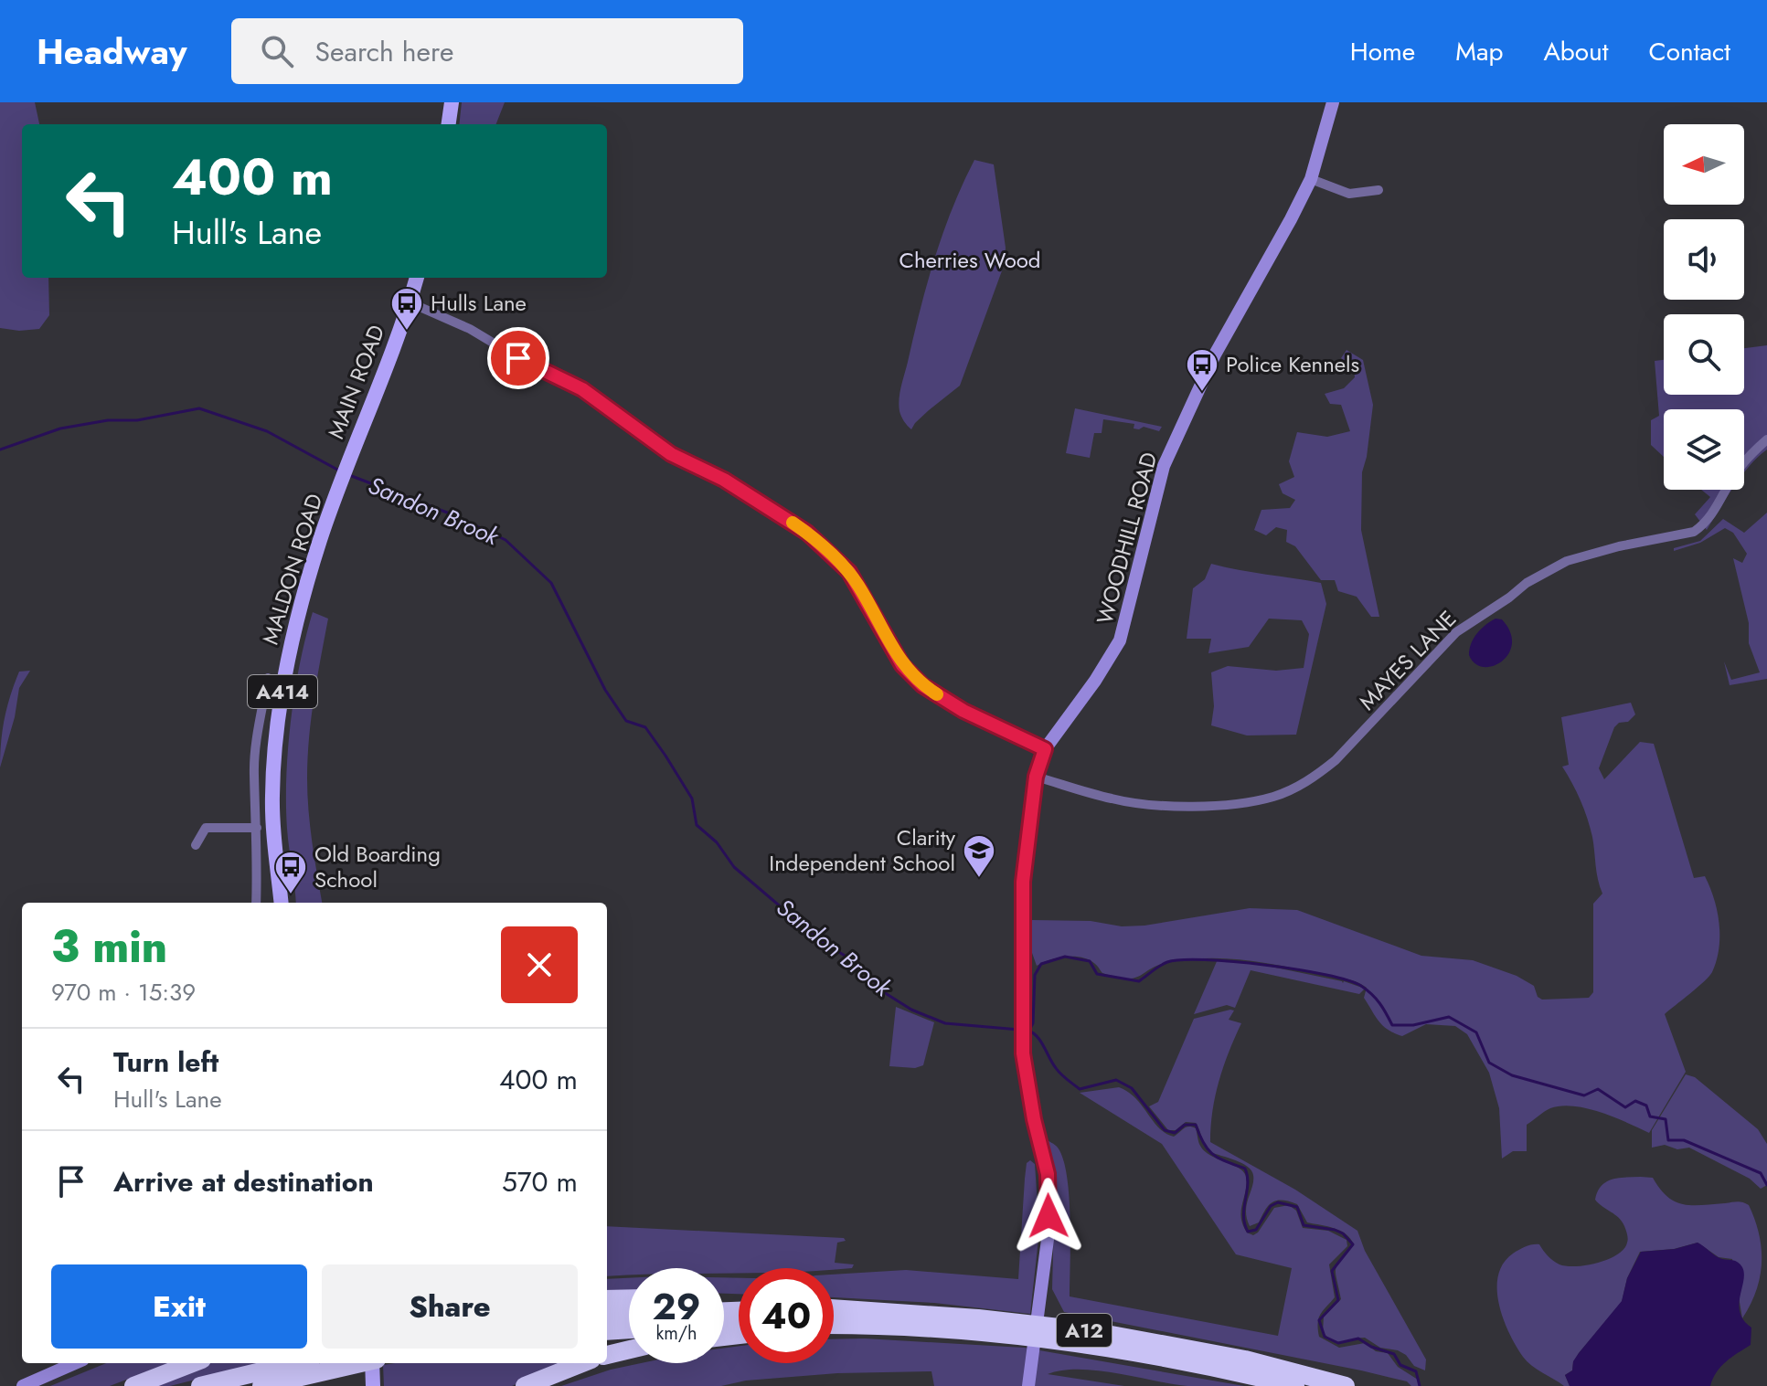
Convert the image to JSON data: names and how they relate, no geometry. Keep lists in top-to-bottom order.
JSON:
{
  "streets": {
    "highway": ["A12"],
    "main road": ["MAIN ROAD", "MALDON ROAD", "A414"],
    "street": ["WOODHILL ROAD", "MAYES LANE"]
  },
  "crossings": [
    ["MAIN ROAD", "MALDON ROAD"],
    ["WOODHILL ROAD", "MAYES LANE"]
  ],
  "water": ["Sandon Brook"],
  "parks": ["Cherries Wood"],
  "places": {
    "bus stop": ["Hulls Lane", "Police Kennels", "Old Boarding School"],
    "school or university": ["Clarity Independent School"]
  },
  "north": "left",
  "page": {
    "header": "Headway",
    "search": "Search here",
    "nav": [
      "Home",
      "Map",
      "About",
      "Contact"
    ],
    "turn": ["400 m", "Hull's Lane"],
    "heading": ["3 min", "970 m · 15:39"],
    "list": [
      {
        "name": "Turn left",
        "note": "Hull's Lane",
        "value": "400 m"
      },
      {
        "name": "Arrive at destination",
        "value": "570 m"
      }
    ],
    "buttons": ["Exit", "Share"],
    "speed": "29 km/h",
    "limit": "40"
  }
}
